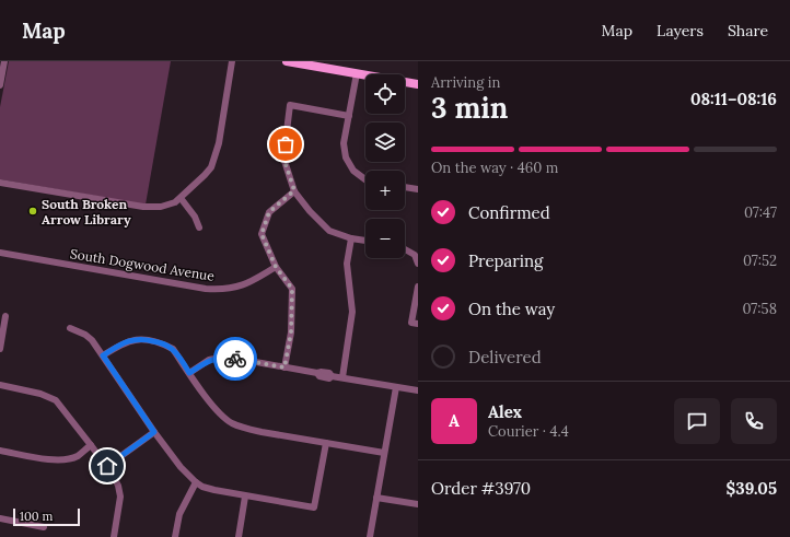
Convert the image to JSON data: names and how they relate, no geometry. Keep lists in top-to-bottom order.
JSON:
{
  "streets": {
    "street": ["South Dogwood Avenue"]
  },
  "places": ["South Broken Arrow Library"],
  "scale_bar": "100 m",
  "page": {
    "header": "Map",
    "nav": ["Map", "Layers", "Share"],
    "heading": ["3 min", "Arriving in", "08:11–08:16"],
    "panel": [
      "Alex",
      "Courier · 4.4",
      "Order #3970",
      "$39.05"
    ],
    "map_buttons": ["+", "−"],
    "bar": "On the way · 460 m",
    "list": [
      ["Confirmed", "07:47"],
      ["Preparing", "07:52"],
      ["On the way", "07:58"],
      "Delivered"
    ],
    "round": "A",
    "scale": "100 m"
  }
}
